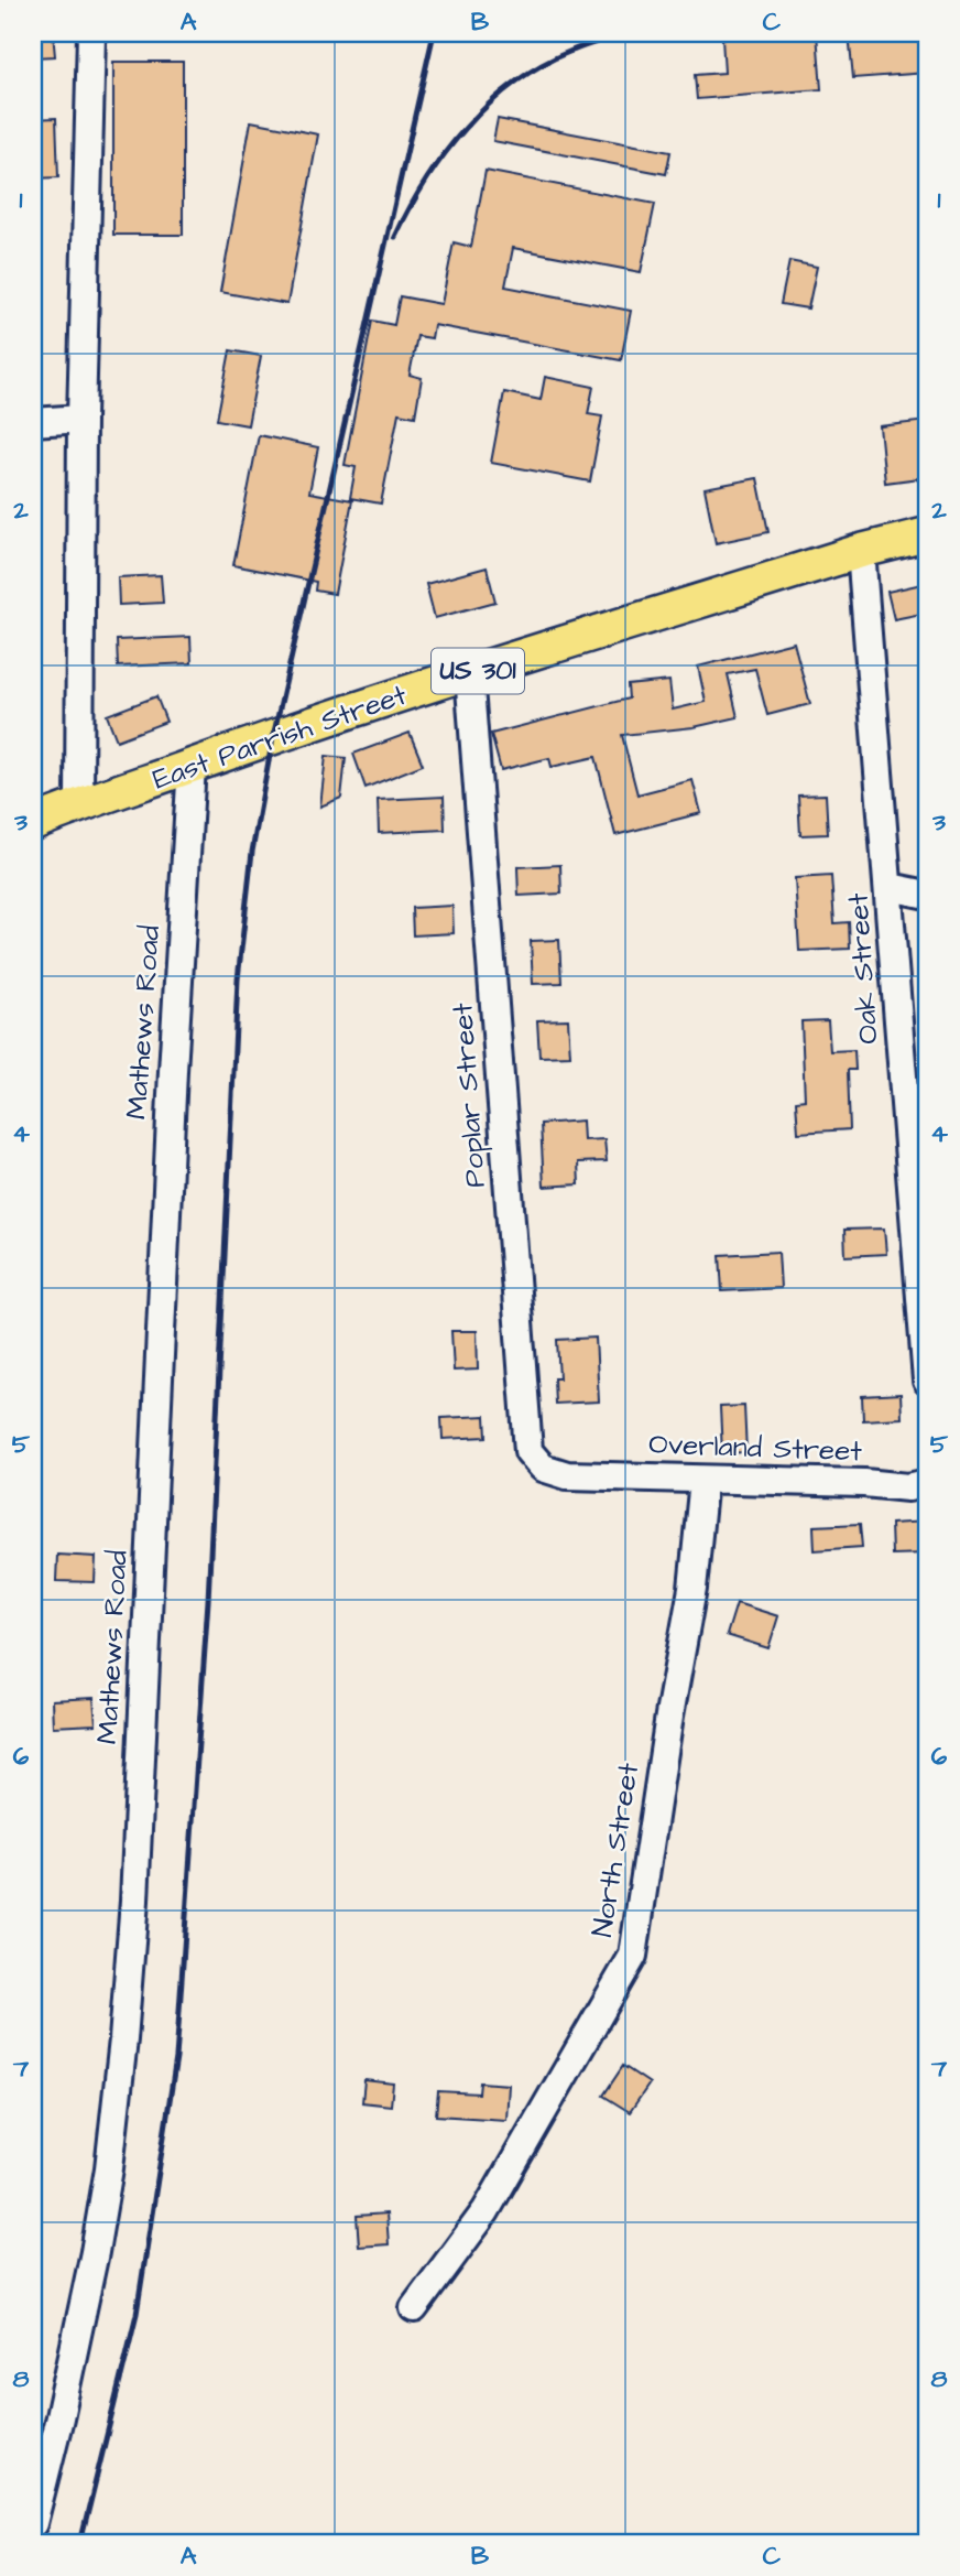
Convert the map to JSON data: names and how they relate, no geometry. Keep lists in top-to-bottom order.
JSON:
{
  "streets": {
    "main road": ["US 301", "East Parrish Street"],
    "street": [
      "Oak Street",
      "Mathews Road",
      "Poplar Street",
      "Overland Street",
      "North Street"
    ]
  },
  "crossings": [
    ["East Parrish Street", "Oak Street"],
    ["East Parrish Street", "Mathews Road"],
    ["East Parrish Street", "Poplar Street"],
    ["Poplar Street", "Overland Street"],
    ["Overland Street", "North Street"]
  ],
  "grid": {
    "columns": ["A", "B", "C"],
    "rows": [
      "1",
      "2",
      "3",
      "4",
      "5",
      "6",
      "7",
      "8"
    ]
  }
}
